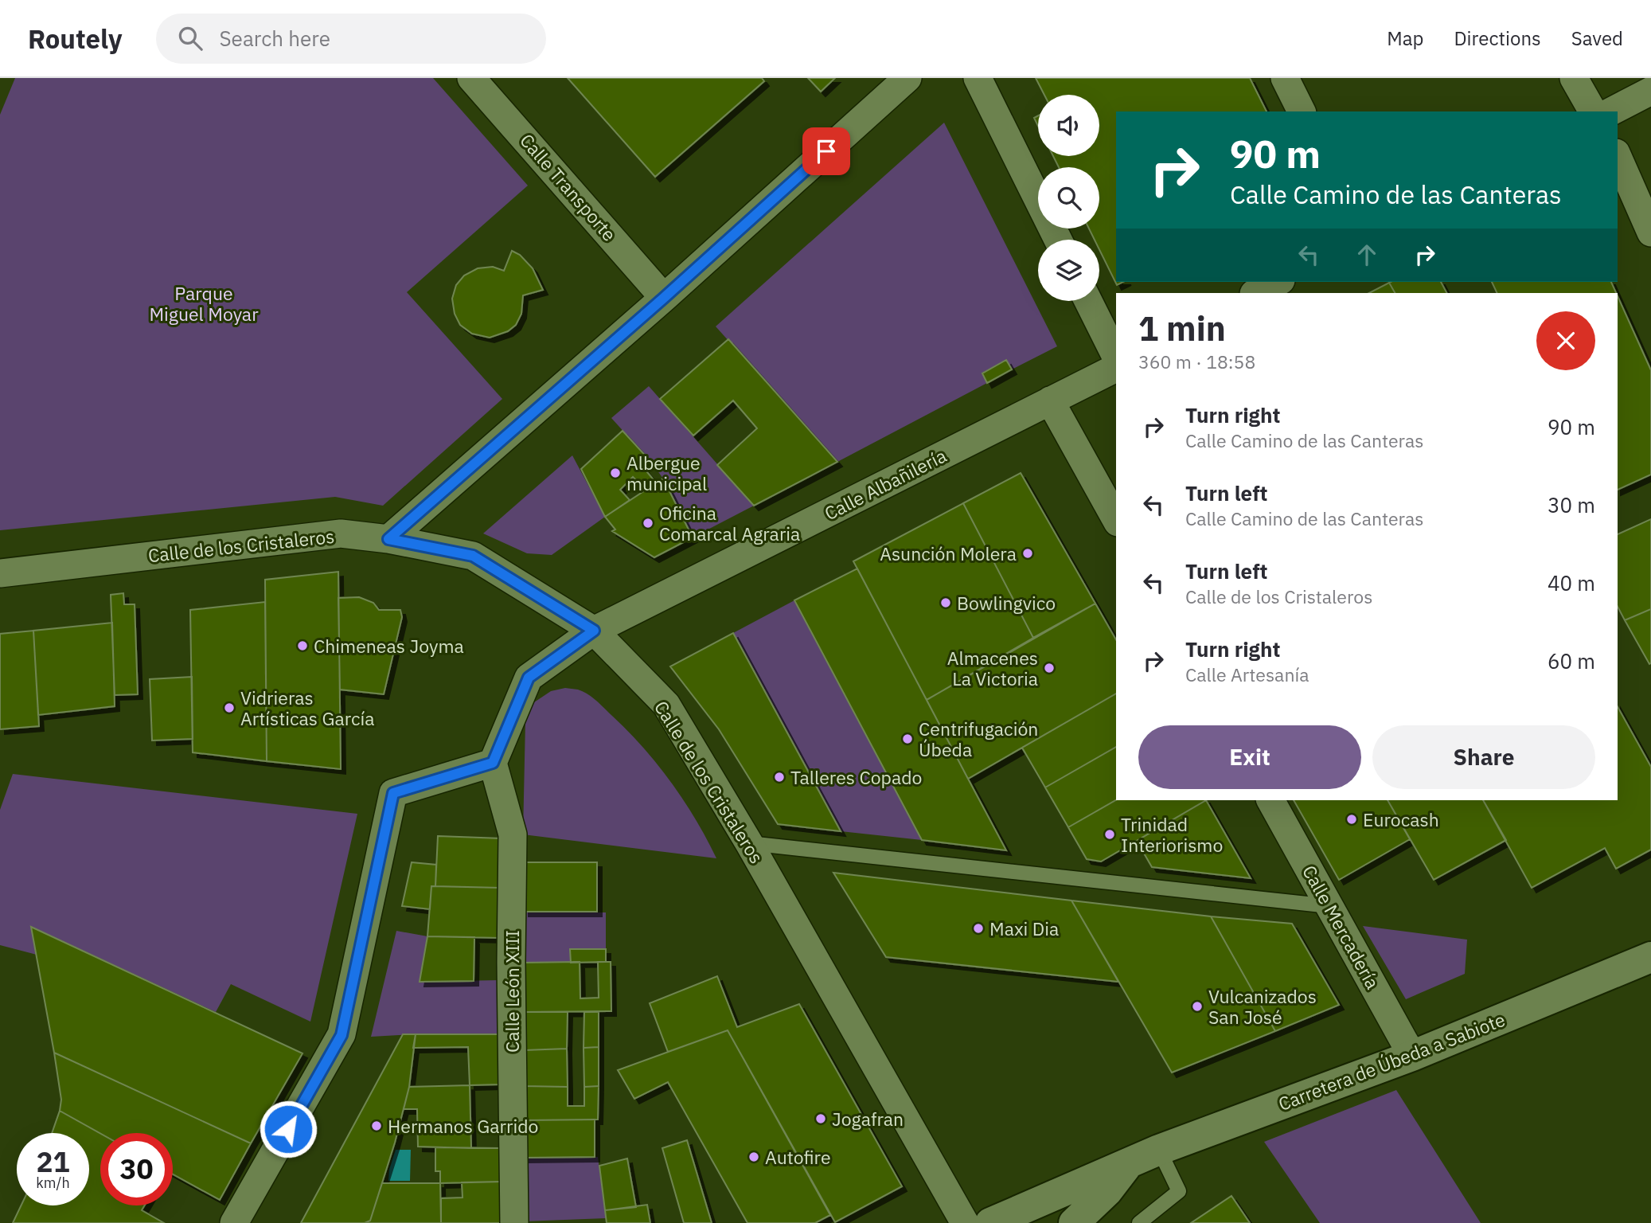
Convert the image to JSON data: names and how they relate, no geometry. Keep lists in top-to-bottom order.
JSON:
{
  "streets": {
    "street": [
      "Calle Transporte",
      "Calle Albañilería",
      "Calle de los Cristaleros",
      "Calle Mercadería",
      "Calle León XIII",
      "Carretera de Úbeda a Sabiote"
    ]
  },
  "crossings": [
    ["Calle Albañilería", "Calle de los Cristaleros"],
    ["Calle Albañilería", "Calle León XIII"],
    ["Calle Mercadería", "Carretera de Úbeda a Sabiote"]
  ],
  "parks": ["Parque Miguel Moyar"],
  "places": [
    "Albergue municipal",
    "Oficina Comarcal Agraria",
    "Asunción Molera",
    "Bowlingvico",
    "Chimeneas Joyma",
    "Almacenes La Victoria",
    "Vidrieras Artísticas García",
    "Centrifugación Úbeda",
    "Talleres Copado",
    "Eurocash",
    "Trinidad Interiorismo",
    "Maxi Dia",
    "Vulcanizados San José",
    "Jogafran",
    "Hermanos Garrido",
    "Autofire"
  ],
  "page": {
    "header": "Routely",
    "search": "Search here",
    "nav": ["Map", "Directions", "Saved"],
    "turn": ["90 m", "Calle Camino de las Canteras"],
    "heading": ["1 min", "360 m · 18:58"],
    "list": [
      {
        "name": "Turn right",
        "note": "Calle Camino de las Canteras",
        "value": "90 m"
      },
      {
        "name": "Turn left",
        "note": "Calle Camino de las Canteras",
        "value": "30 m"
      },
      {
        "name": "Turn left",
        "note": "Calle de los Cristaleros",
        "value": "40 m"
      },
      {
        "name": "Turn right",
        "note": "Calle Artesanía",
        "value": "60 m"
      }
    ],
    "buttons": ["Exit", "Share"],
    "speed": "21 km/h",
    "limit": "30"
  }
}
